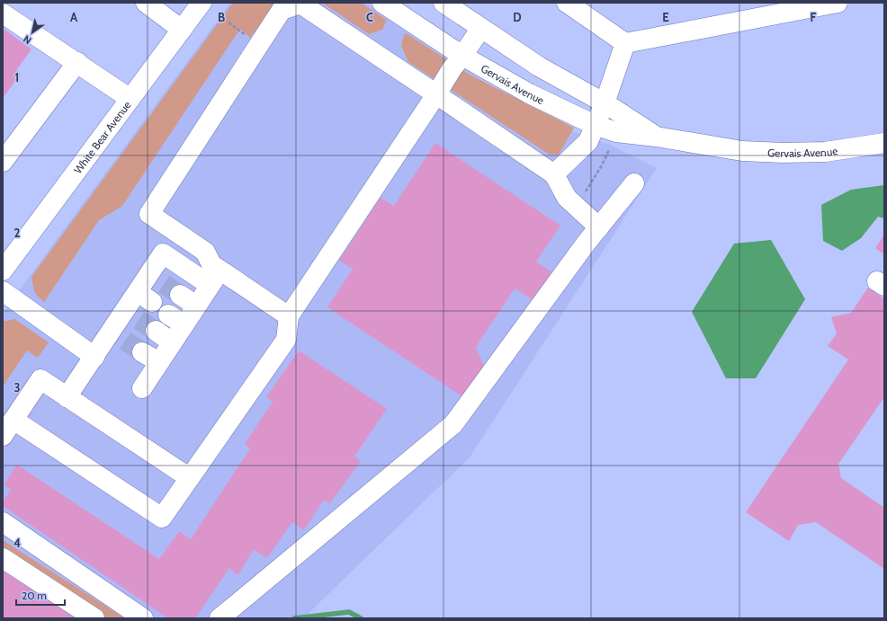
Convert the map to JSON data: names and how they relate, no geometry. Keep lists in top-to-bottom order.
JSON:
{
  "streets": {
    "street": ["Gervais Avenue", "White Bear Avenue"]
  },
  "scale_bar": "20 m",
  "north": "bottom left",
  "grid": {
    "columns": [
      "A",
      "B",
      "C",
      "D",
      "E",
      "F"
    ],
    "rows": [
      "1",
      "2",
      "3",
      "4"
    ]
  }
}
